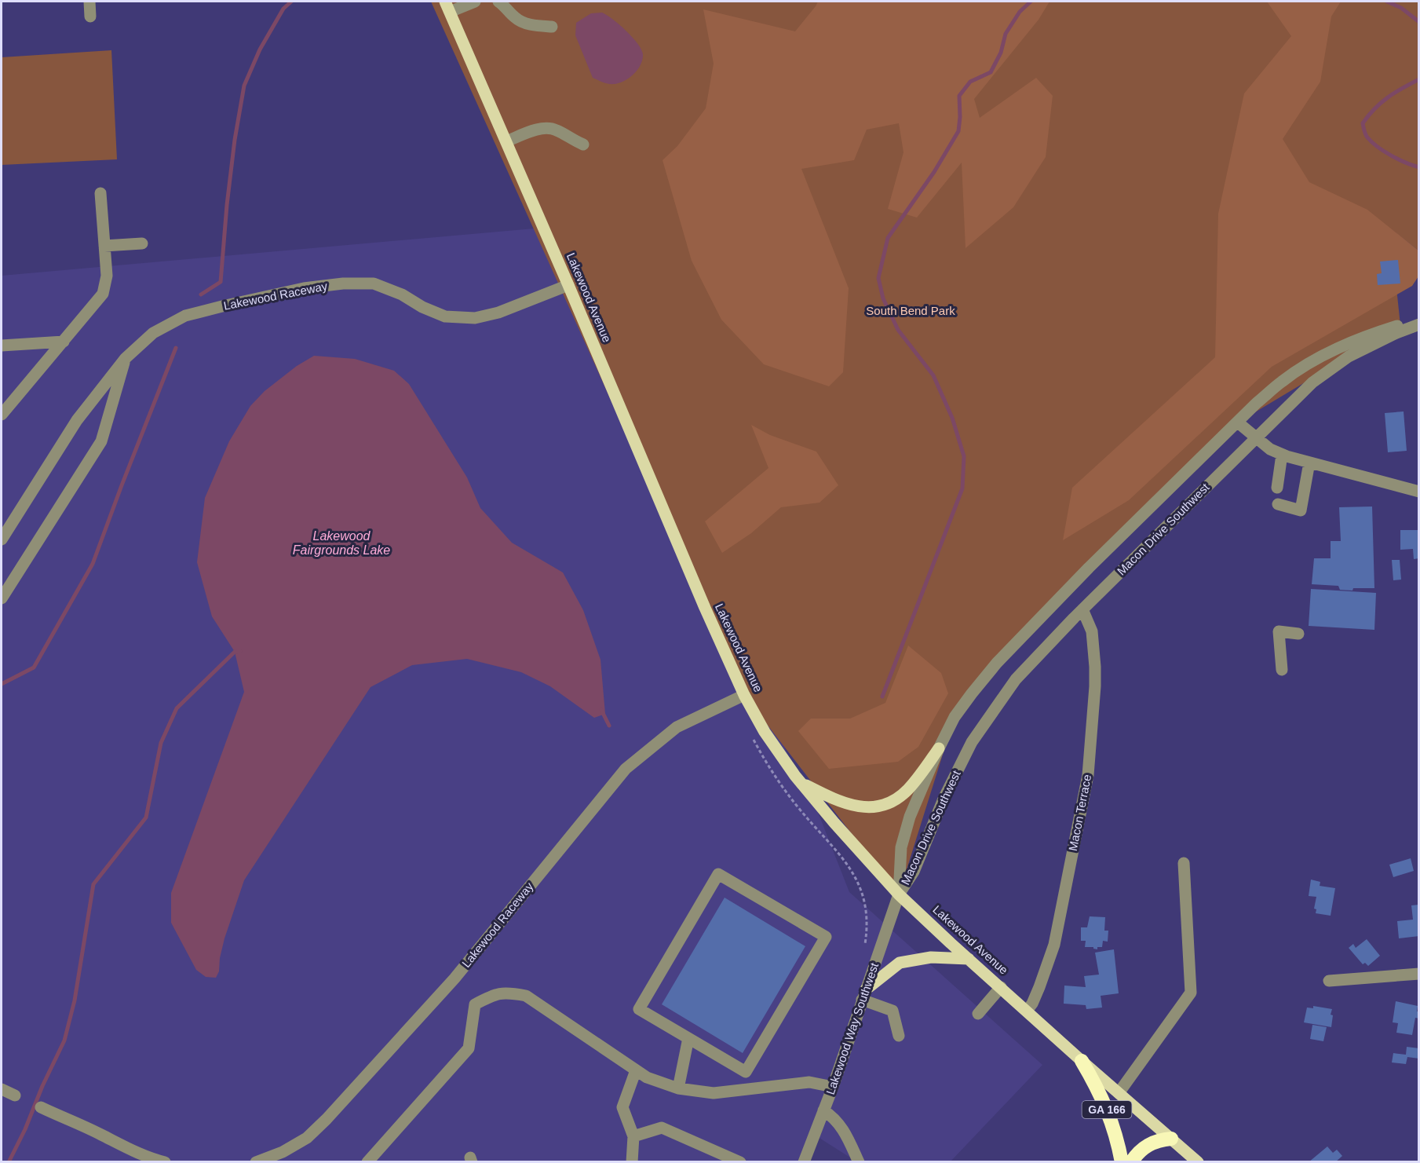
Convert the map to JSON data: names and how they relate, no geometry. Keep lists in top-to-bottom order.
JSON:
{
  "streets": {
    "highway": ["GA 166"],
    "main road": ["Lakewood Avenue"],
    "street": [
      "Lakewood Raceway",
      "Macon Drive Southwest",
      "Macon Terrace",
      "Lakewood Way Southwest"
    ]
  },
  "crossings": [
    ["Lakewood Raceway", "Lakewood Avenue"],
    ["Lakewood Avenue", "Macon Drive Southwest"],
    ["Lakewood Avenue", "Macon Terrace"],
    ["Lakewood Avenue", "Lakewood Way Southwest"],
    ["Lakewood Avenue", "GA 166"],
    ["Macon Drive Southwest", "Macon Terrace"],
    ["Macon Drive Southwest", "Lakewood Way Southwest"]
  ],
  "water": ["Lakewood Fairgrounds Lake"],
  "parks": ["South Bend Park"]
}
